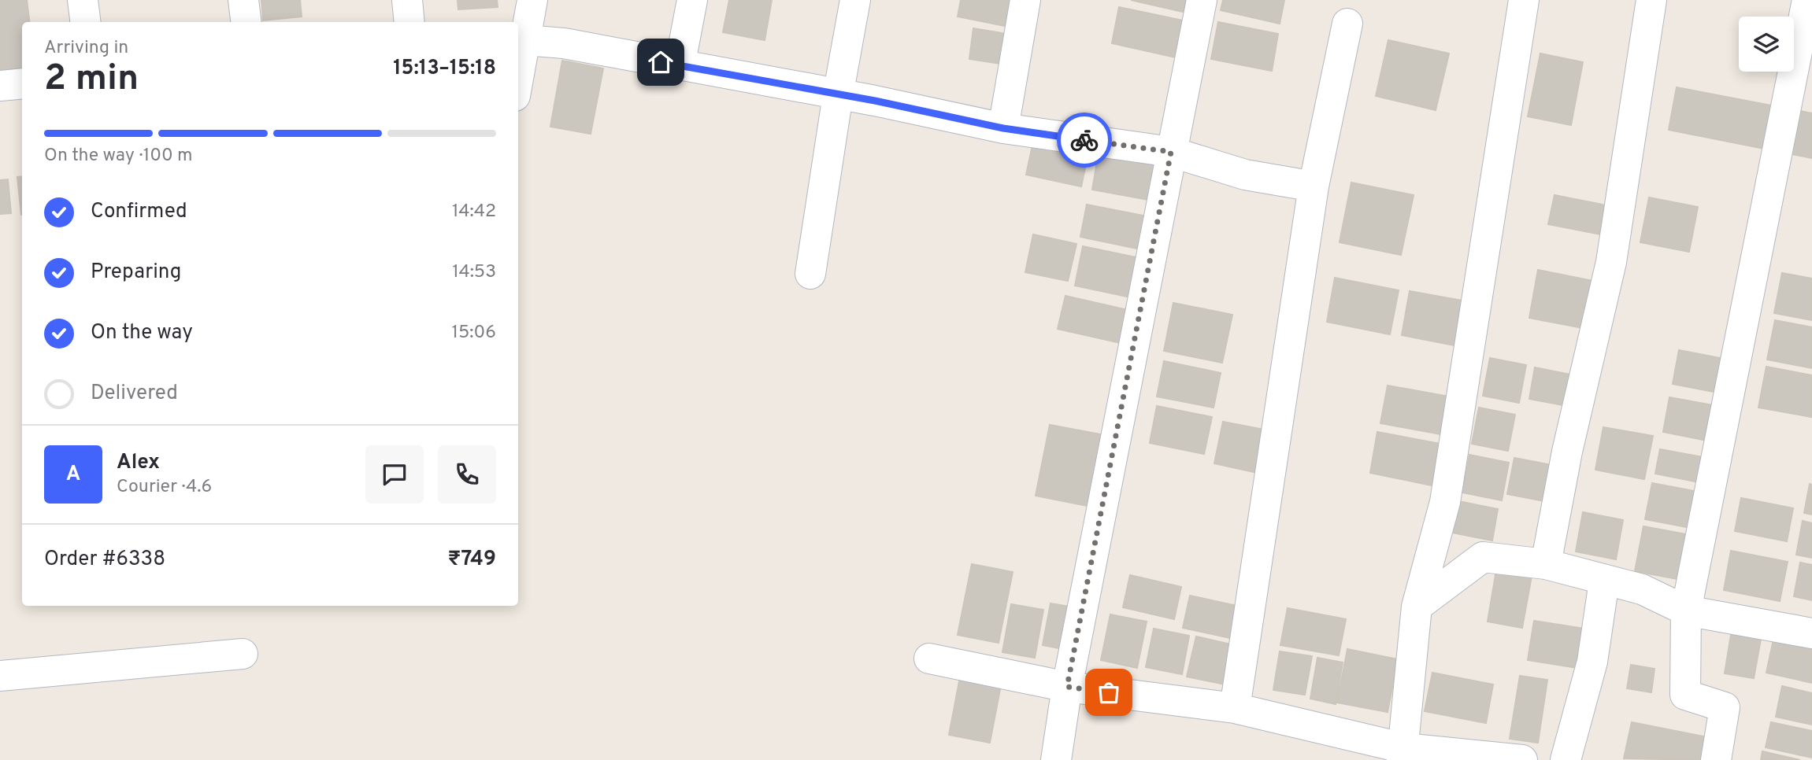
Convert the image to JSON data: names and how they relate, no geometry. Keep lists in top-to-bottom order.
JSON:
{
  "page": {
    "heading": ["2 min", "Arriving in", "15:13–15:18"],
    "panel": [
      "Alex",
      "Courier · 4.6",
      "Order #6338",
      "₹749"
    ],
    "bar": "On the way · 100 m",
    "list": [
      ["Confirmed", "14:42"],
      ["Preparing", "14:53"],
      ["On the way", "15:06"],
      "Delivered"
    ],
    "round": "A"
  }
}
